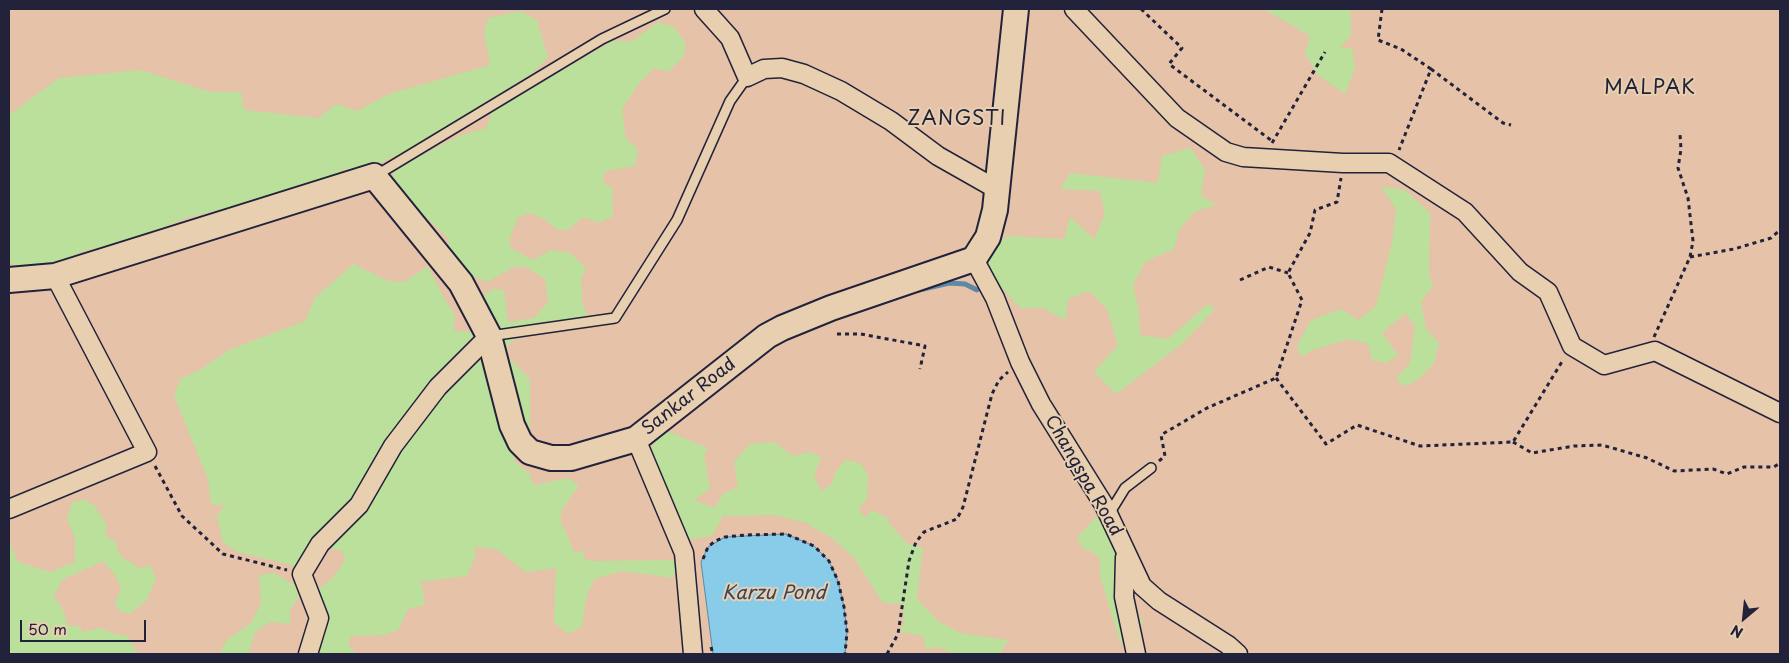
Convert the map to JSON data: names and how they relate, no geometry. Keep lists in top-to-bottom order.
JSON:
{
  "streets": {
    "main road": ["Sankar Road"],
    "street": ["Changspa Road"]
  },
  "crossings": [
    ["Sankar Road", "Changspa Road"]
  ],
  "districts": ["MALPAK", "ZANGSTI"],
  "water": ["Karzu Pond"],
  "scale_bar": "50 m",
  "north": "bottom left"
}
